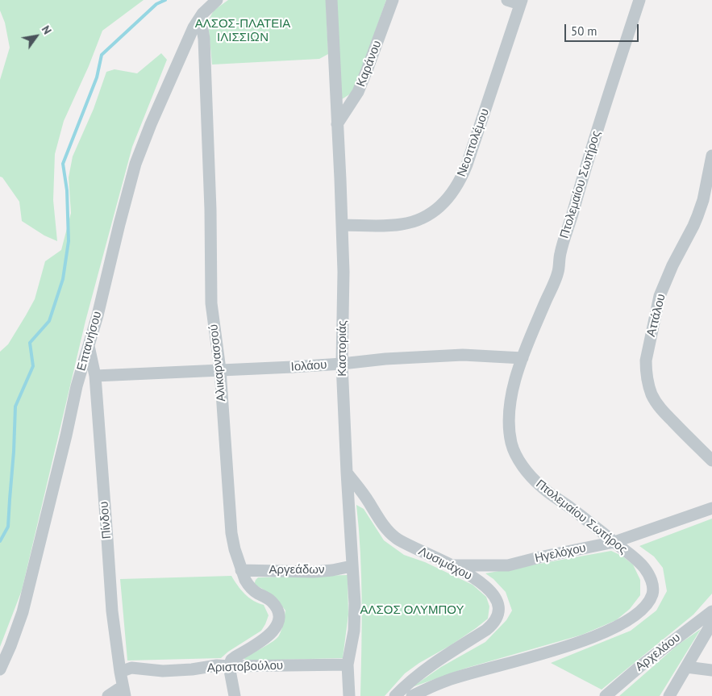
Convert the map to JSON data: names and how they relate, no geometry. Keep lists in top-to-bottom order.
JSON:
{
  "streets": {
    "street": [
      "Καράνου",
      "Νεοπτολέμου",
      "Πτολεμαίου Σωτήρος",
      "Αττάλου",
      "Επτανήσου",
      "Καστοριάς",
      "Αλικαρνασσού",
      "Ιολάου",
      "Πίνδου",
      "Ηγελόχου",
      "Λυσιμάχου",
      "Αργεάδων",
      "Αρχελάου",
      "Αριστοβούλου"
    ]
  },
  "crossings": [
    ["Καράνου", "Καστοριάς"],
    ["Νεοπτολέμου", "Καστοριάς"],
    ["Πτολεμαίου Σωτήρος", "Ιολάου"],
    ["Πτολεμαίου Σωτήρος", "Ηγελόχου"],
    ["Επτανήσου", "Αλικαρνασσού"],
    ["Επτανήσου", "Πίνδου"],
    ["Καστοριάς", "Ιολάου"],
    ["Καστοριάς", "Λυσιμάχου"],
    ["Καστοριάς", "Αργεάδων"],
    ["Καστοριάς", "Αριστοβούλου"],
    ["Αλικαρνασσού", "Ιολάου"],
    ["Αλικαρνασσού", "Αργεάδων"],
    ["Αλικαρνασσού", "Αριστοβούλου"],
    ["Ιολάου", "Πίνδου"],
    ["Πίνδου", "Αριστοβούλου"],
    ["Ηγελόχου", "Λυσιμάχου"]
  ],
  "parks": ["ΑΛΣΟΣ-ΠΛΑΤΕΙΑ ΙΛΙΣΣΙΩΝ", "ΑΛΣΟΣ ΟΛΥΜΠΟΥ"],
  "scale_bar": "50 m",
  "north": "top right"
}
